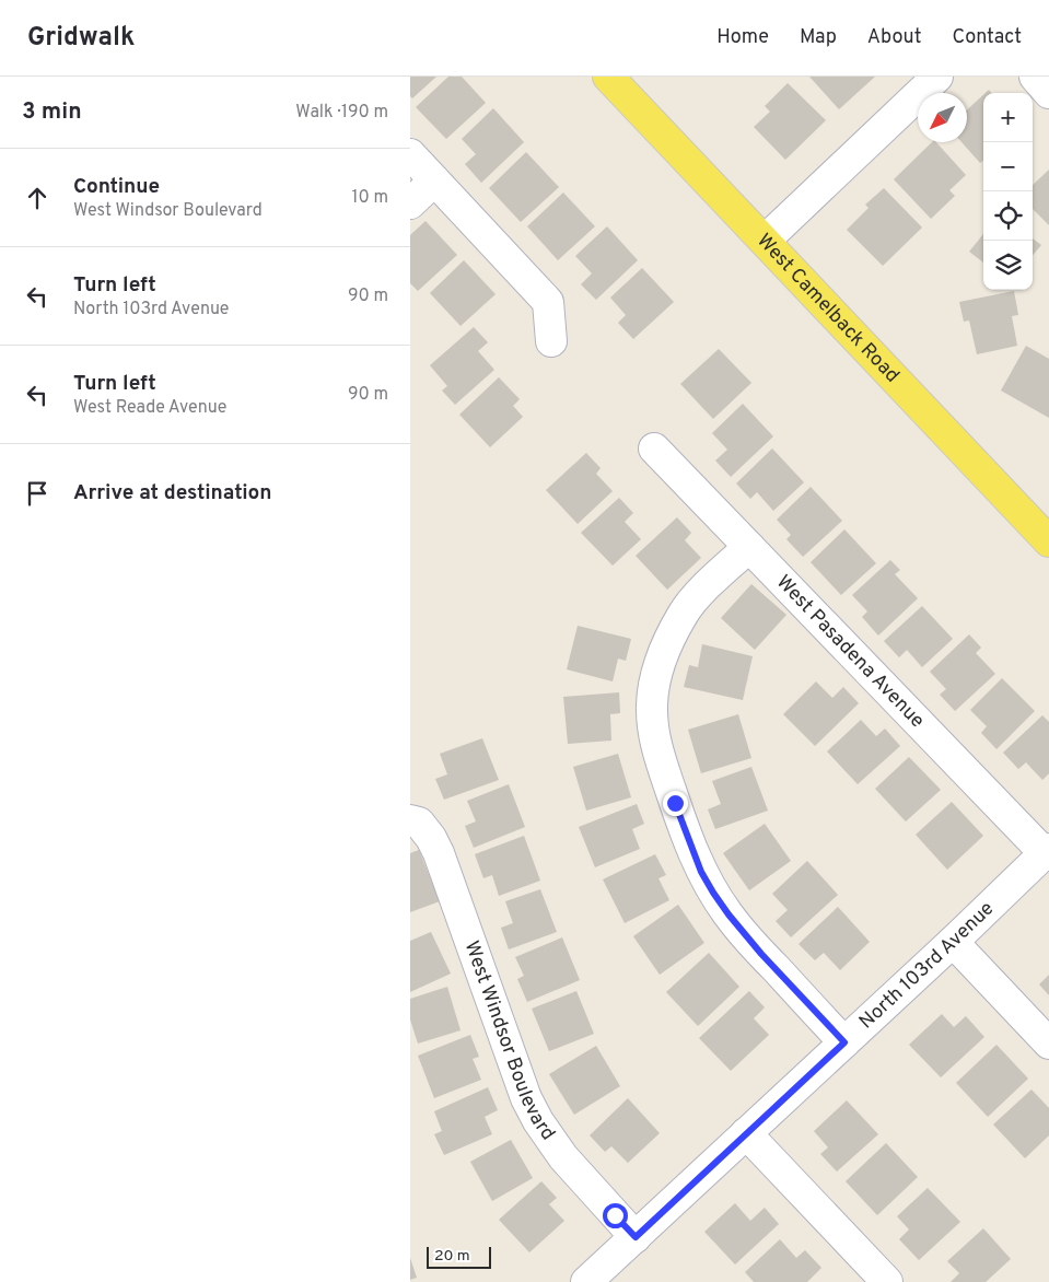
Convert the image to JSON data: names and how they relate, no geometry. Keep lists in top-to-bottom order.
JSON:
{
  "streets": {
    "main road": ["West Camelback Road"],
    "street": ["West Pasadena Avenue", "North 103rd Avenue", "West Windsor Boulevard"]
  },
  "crossings": [
    ["West Pasadena Avenue", "North 103rd Avenue"],
    ["North 103rd Avenue", "West Windsor Boulevard"]
  ],
  "scale_bar": "20 m",
  "north": "bottom left",
  "page": {
    "header": "Gridwalk",
    "nav": [
      "Home",
      "Map",
      "About",
      "Contact"
    ],
    "heading": ["3 min", "Walk · 190 m"],
    "map_buttons": ["+", "−"],
    "list": [
      ["Continue", "West Windsor Boulevard", "10 m"],
      ["Turn left", "North 103rd Avenue", "90 m"],
      ["Turn left", "West Reade Avenue", "90 m"],
      "Arrive at destination"
    ],
    "scale": "20 m"
  }
}
